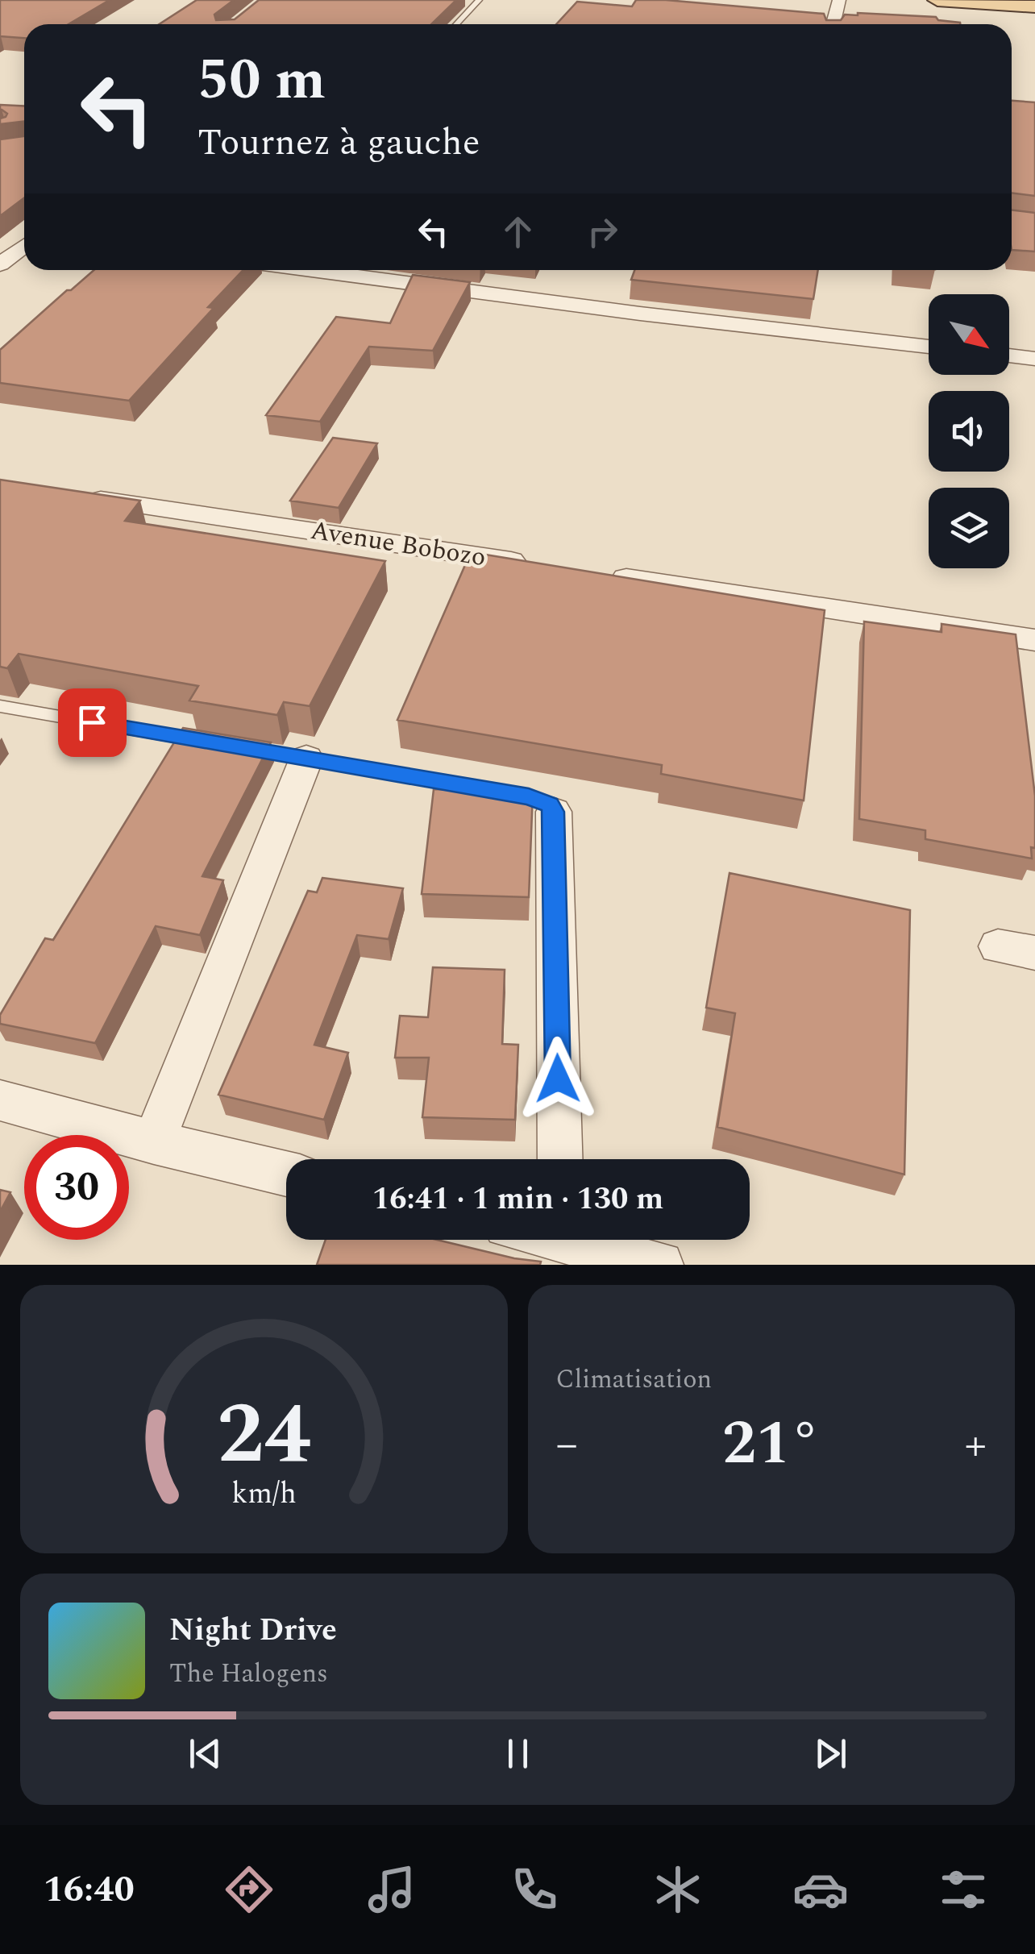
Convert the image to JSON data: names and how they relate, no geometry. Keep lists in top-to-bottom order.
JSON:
{
  "streets": {
    "street": ["Avenue Bobozo"]
  },
  "north": "bottom right",
  "page": {
    "turn": ["50 m", "Tournez à gauche"],
    "limit": "30",
    "trip": "16:41 · 1 min · 130 m",
    "tile": "Climatisation",
    "heat": ["−", "21°", "+"],
    "song": ["Night Drive", "The Halogens"],
    "tabs": "16:40",
    "gauge": ["24", "km/h"]
  }
}
